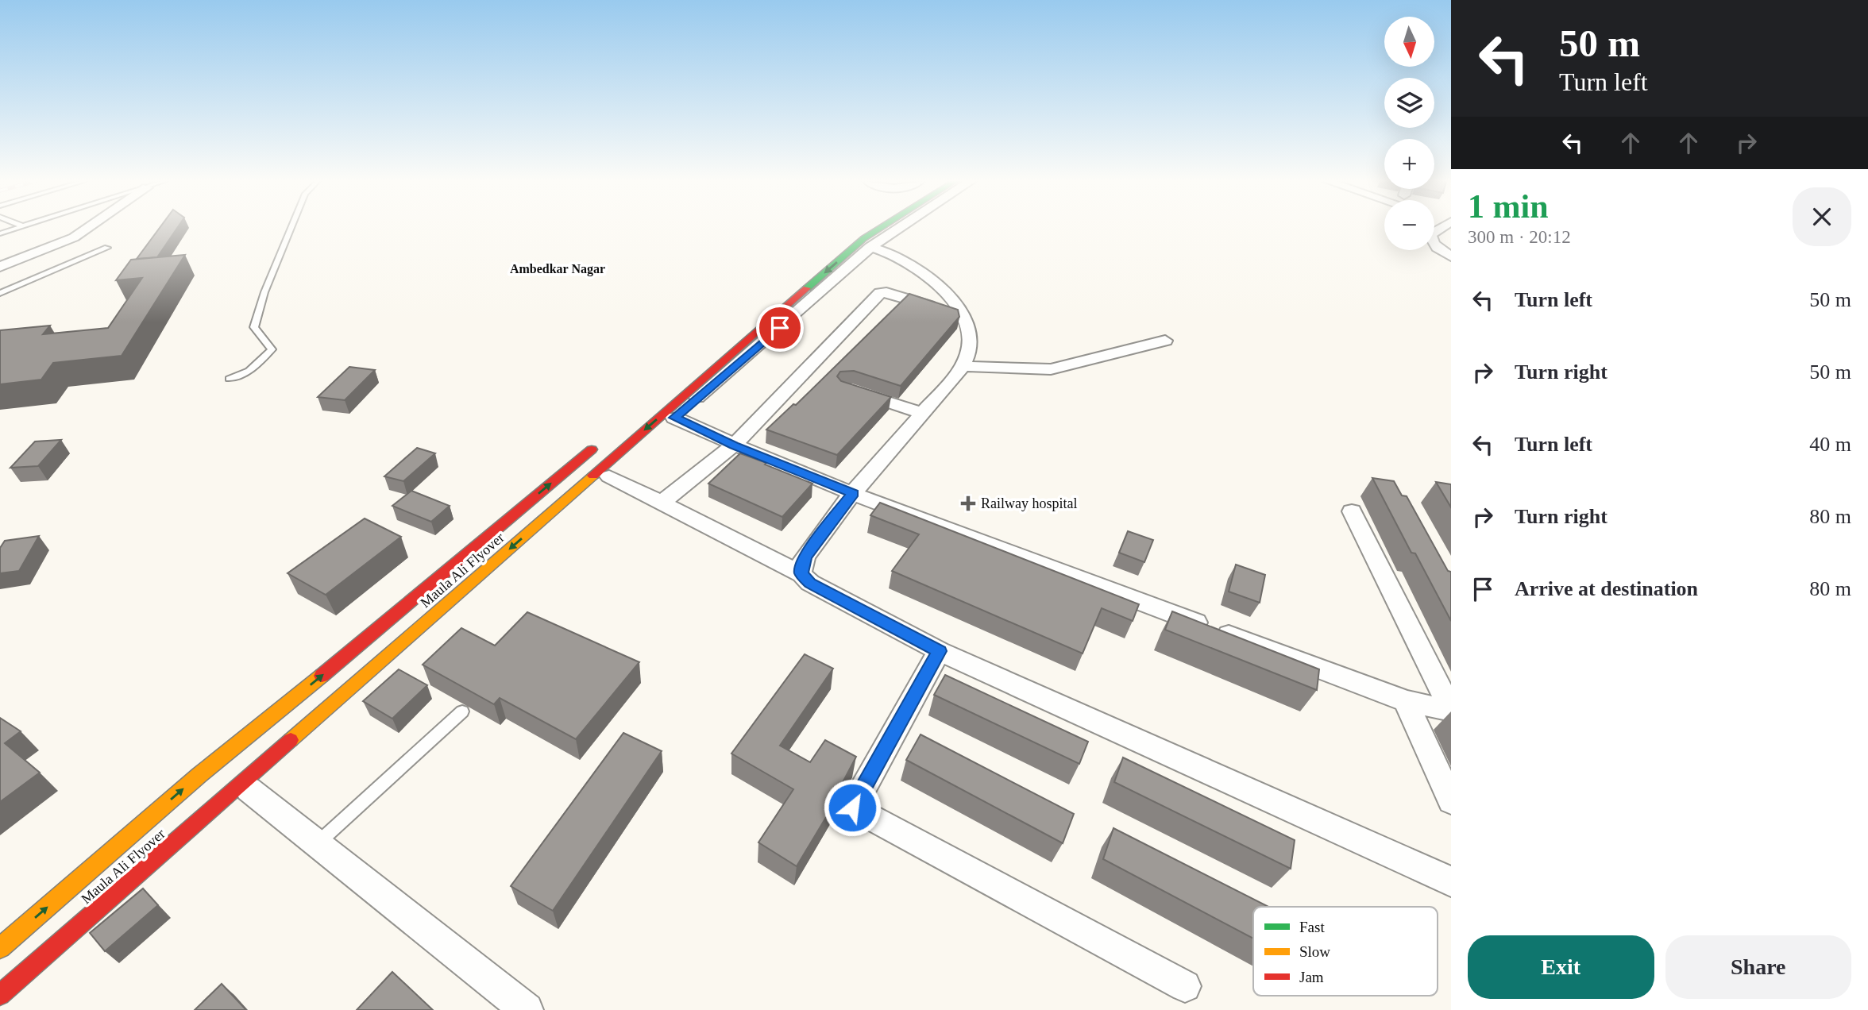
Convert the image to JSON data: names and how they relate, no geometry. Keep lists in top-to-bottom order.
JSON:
{
  "streets": {
    "main road": ["Maula Ali Flyover"]
  },
  "districts": ["Ambedkar Nagar"],
  "places": {
    "health": ["Railway hospital"]
  },
  "legend": ["Fast", "Slow", "Jam"],
  "north": "bottom",
  "page": {
    "turn": ["50 m", "Turn left"],
    "map_buttons": ["+", "−"],
    "heading": ["1 min", "300 m · 20:12"],
    "list": [
      {
        "name": "Turn left",
        "value": "50 m"
      },
      {
        "name": "Turn right",
        "value": "50 m"
      },
      {
        "name": "Turn left",
        "value": "40 m"
      },
      {
        "name": "Turn right",
        "value": "80 m"
      },
      {
        "name": "Arrive at destination",
        "value": "80 m"
      }
    ],
    "buttons": ["Exit", "Share"]
  }
}
